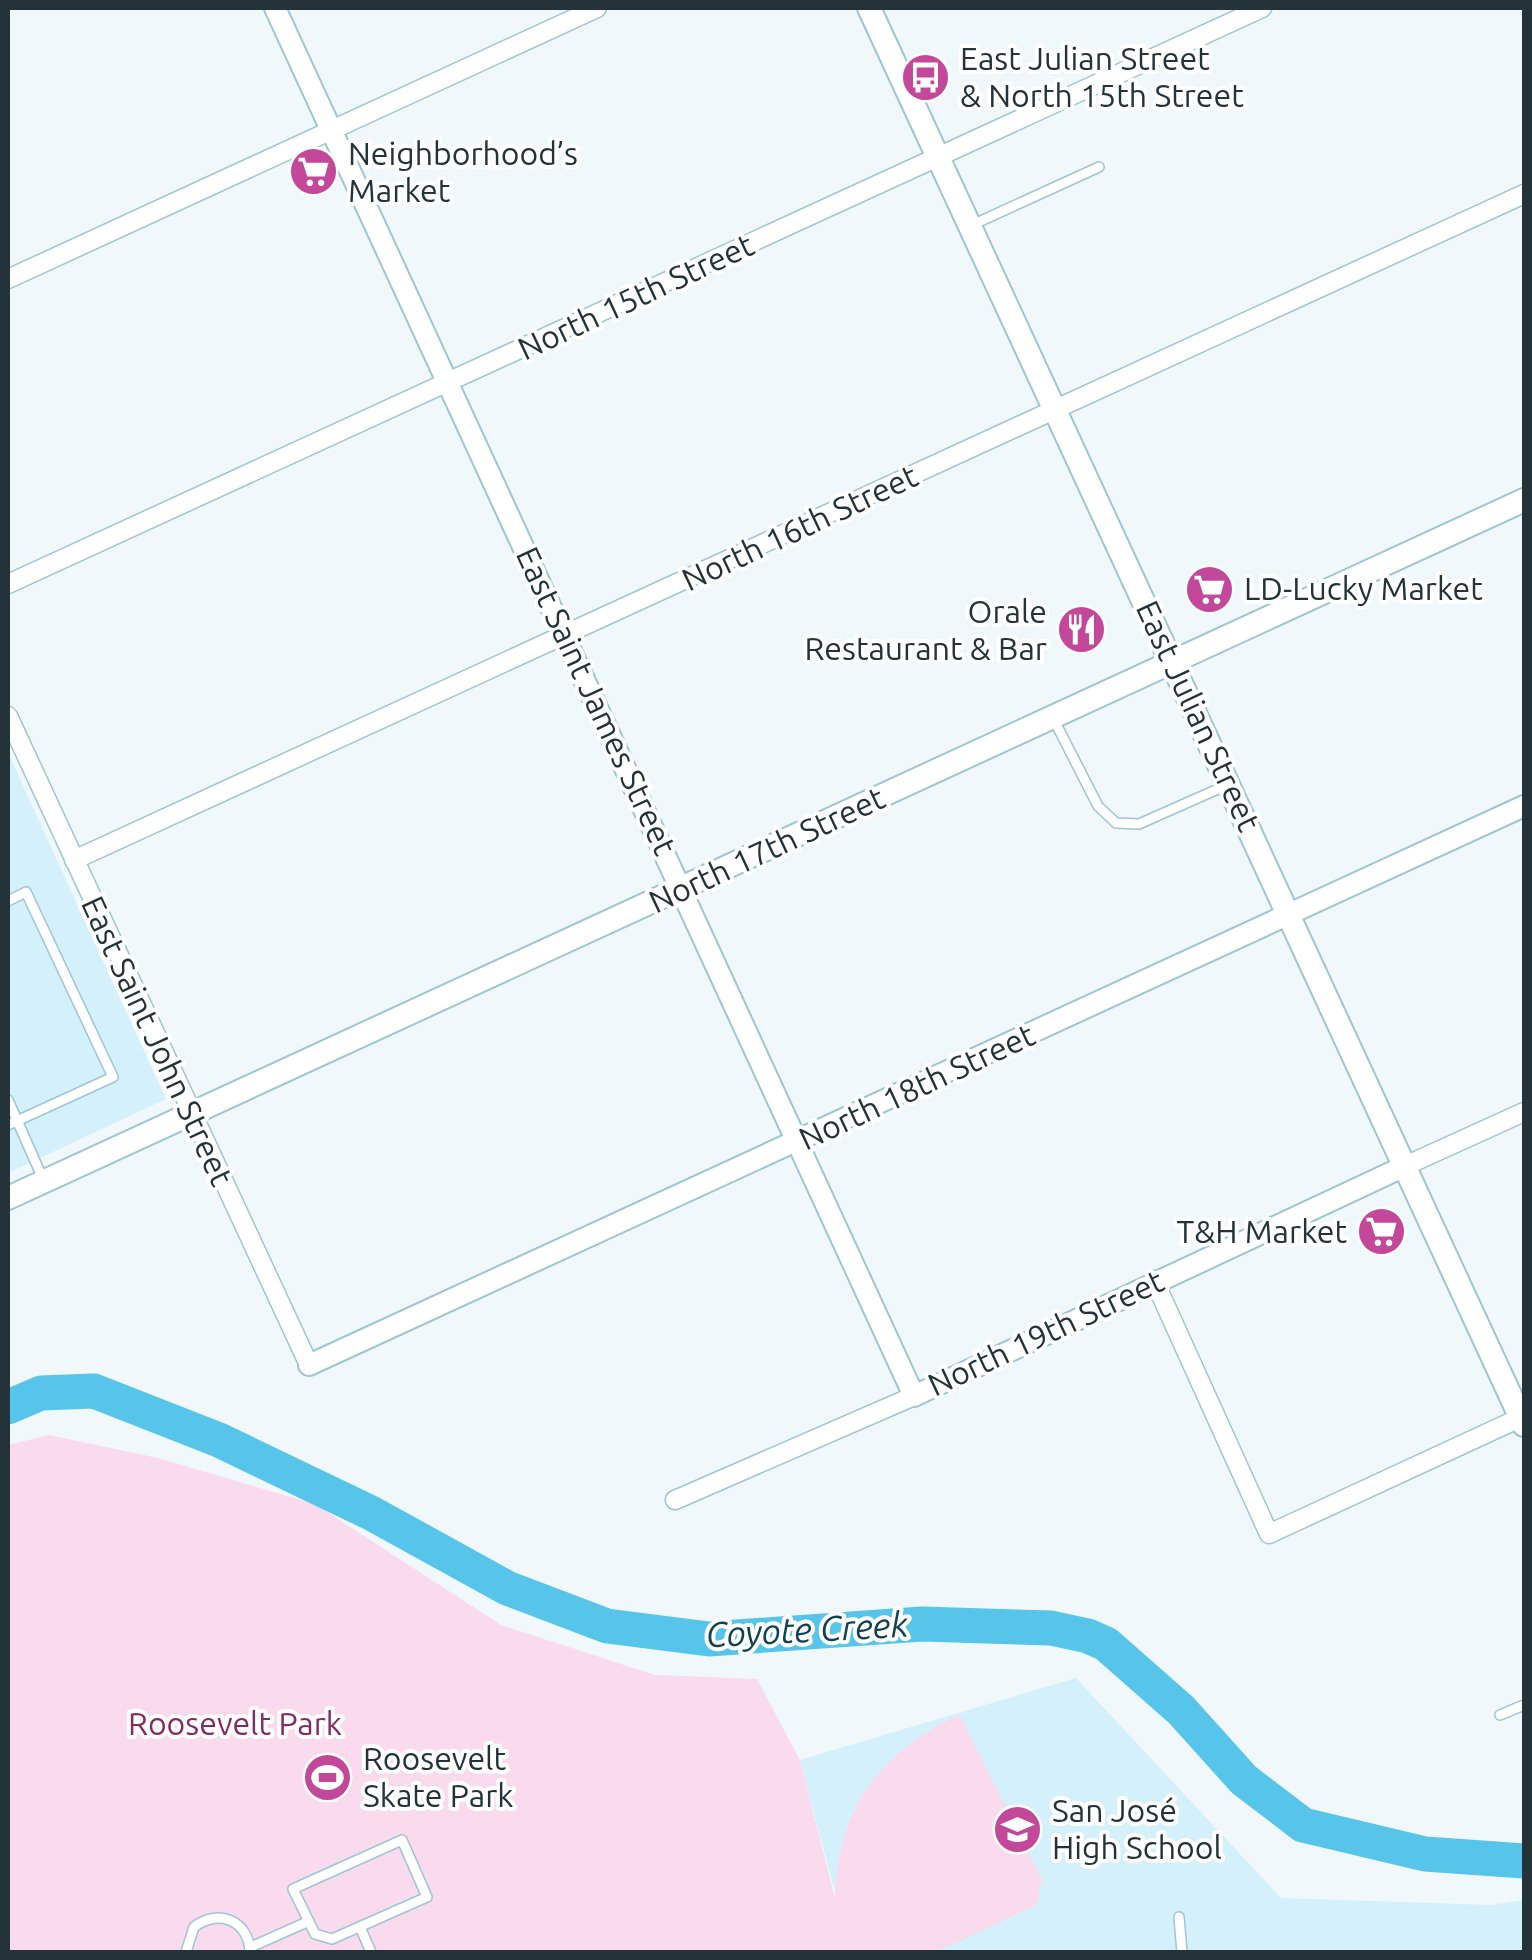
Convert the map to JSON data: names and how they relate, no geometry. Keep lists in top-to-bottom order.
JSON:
{
  "streets": {
    "main road": ["East Julian Street", "North 17th Street"],
    "street": [
      "North 15th Street",
      "North 16th Street",
      "East Saint James Street",
      "East Saint John Street",
      "North 18th Street",
      "North 19th Street"
    ]
  },
  "crossings": [
    ["North 15th Street", "East Saint James Street"],
    ["North 15th Street", "East Julian Street"],
    ["North 16th Street", "East Saint James Street"],
    ["North 16th Street", "East Julian Street"],
    ["North 16th Street", "East Saint John Street"],
    ["East Saint James Street", "North 17th Street"],
    ["East Saint James Street", "North 18th Street"],
    ["East Saint James Street", "North 19th Street"],
    ["East Julian Street", "North 17th Street"],
    ["East Julian Street", "North 18th Street"],
    ["East Julian Street", "North 19th Street"],
    ["North 17th Street", "East Saint John Street"],
    ["East Saint John Street", "North 18th Street"]
  ],
  "water": ["Coyote Creek"],
  "parks": ["Roosevelt Park"],
  "places": {
    "bus stop": ["East Julian Street & North 15th Street"],
    "supermarket": ["Neighborhood’s Market", "LD-Lucky Market", "T&H Market"],
    "restaurant": ["Orale Restaurant & Bar"],
    "sports": ["Roosevelt Skate Park"],
    "school or university": ["San José High School"]
  }
}
